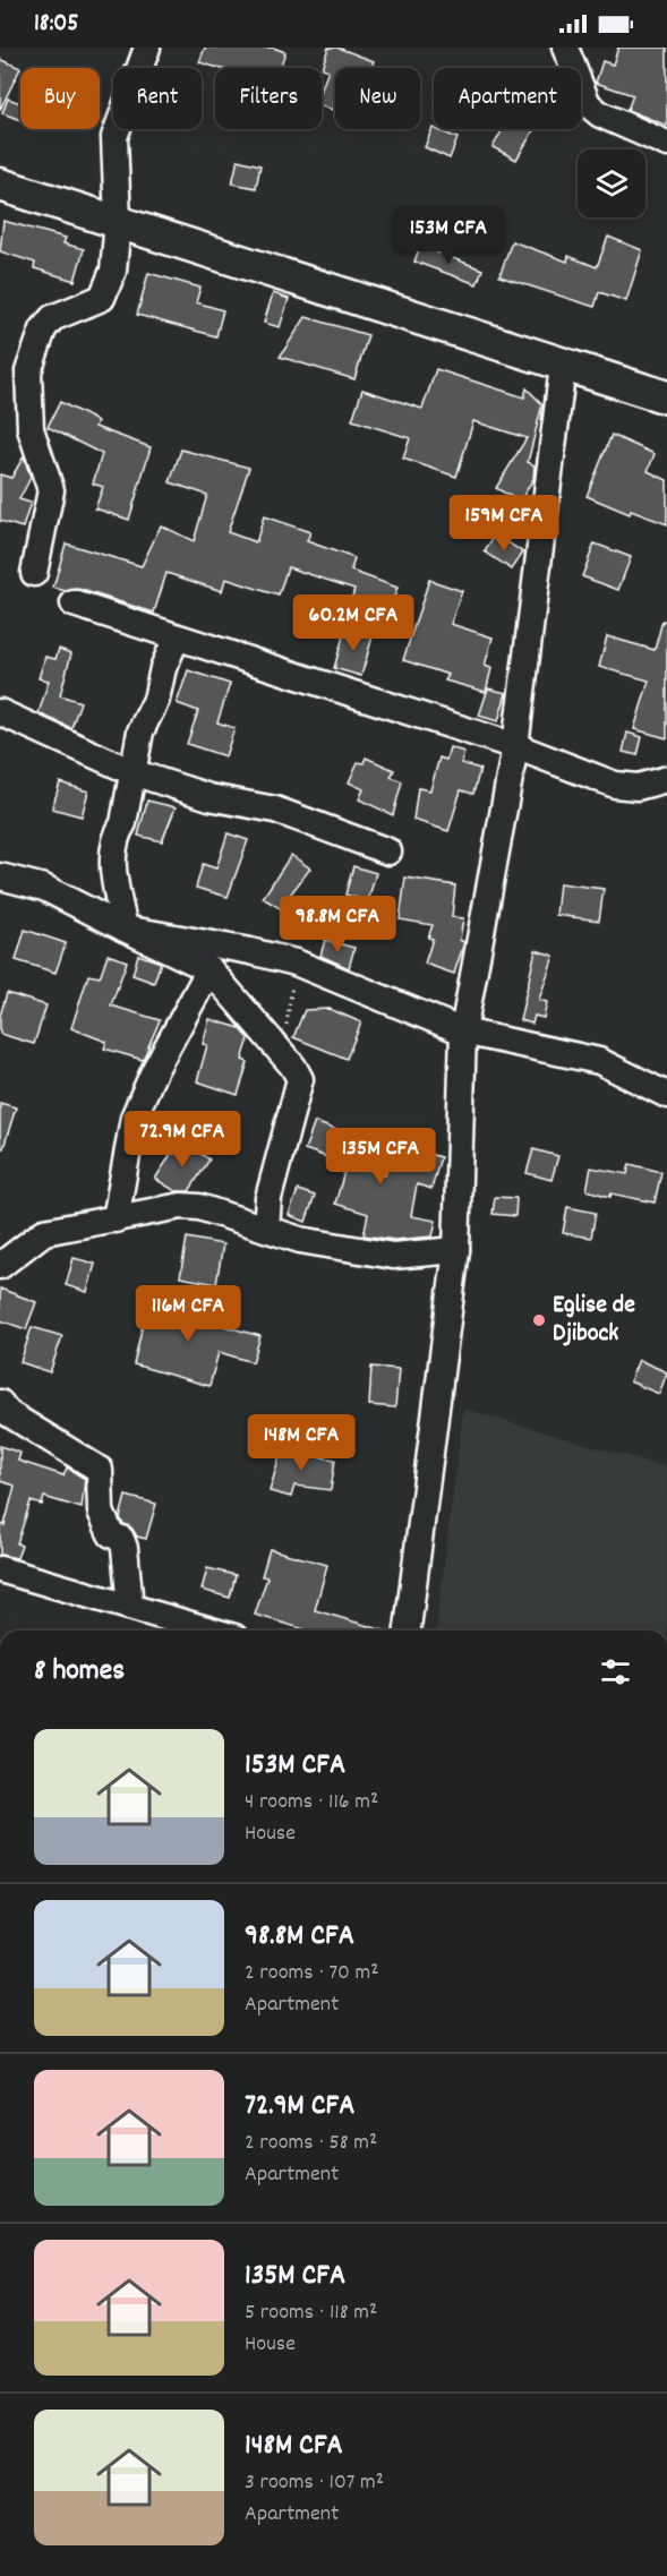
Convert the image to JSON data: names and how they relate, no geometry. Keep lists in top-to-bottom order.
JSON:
{
  "places": ["Eglise de Djibock"],
  "page": {
    "status": "18:05",
    "chip": [
      "Buy",
      "Rent",
      "Filters",
      "New",
      "Apartment"
    ],
    "price": [
      "153M CFA",
      "159M CFA",
      "60.2M CFA",
      "98.8M CFA",
      "72.9M CFA",
      "135M CFA",
      "116M CFA",
      "148M CFA"
    ],
    "heading": "8 homes",
    "list": [
      {
        "name": "153M CFA",
        "note": "4 rooms · 116 m² · House"
      },
      {
        "name": "98.8M CFA",
        "note": "2 rooms · 70 m² · Apartment"
      },
      {
        "name": "72.9M CFA",
        "note": "2 rooms · 58 m² · Apartment"
      },
      {
        "name": "135M CFA",
        "note": "5 rooms · 118 m² · House"
      },
      {
        "name": "148M CFA",
        "note": "3 rooms · 107 m² · Apartment"
      }
    ]
  }
}
